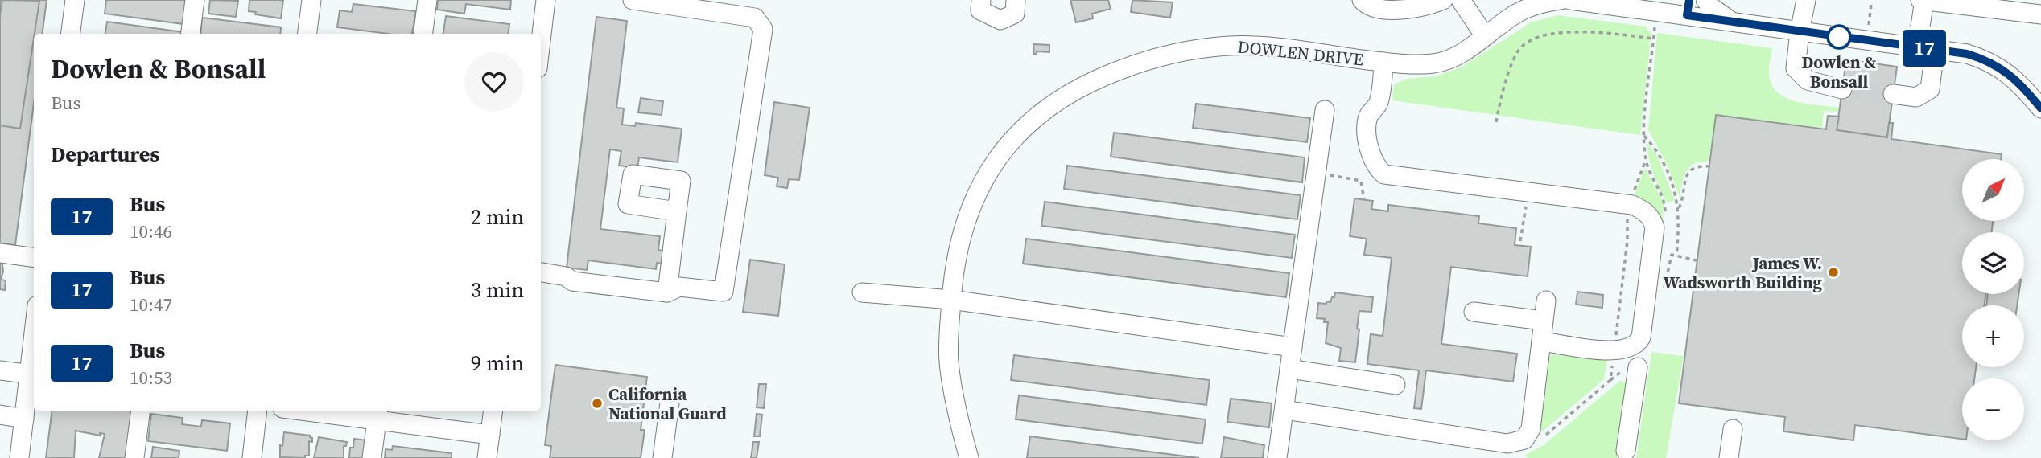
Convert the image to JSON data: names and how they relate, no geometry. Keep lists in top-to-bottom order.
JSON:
{
  "streets": {
    "street": ["DOWLEN DRIVE"]
  },
  "places": ["Dowlen & Bonsall", "James W. Wadsworth Building", "California National Guard"],
  "lines": ["bus line 17"],
  "north": "top right",
  "page": {
    "on_map": "17",
    "heading": [
      ["Dowlen & Bonsall", "Bus"],
      "Departures"
    ],
    "map_buttons": ["+", "−"],
    "list": [
      {
        "mark": "17",
        "name": "Bus",
        "note": "10:46",
        "value": "2 min"
      },
      {
        "mark": "17",
        "name": "Bus",
        "note": "10:47",
        "value": "3 min"
      },
      {
        "mark": "17",
        "name": "Bus",
        "note": "10:53",
        "value": "9 min"
      }
    ]
  }
}
